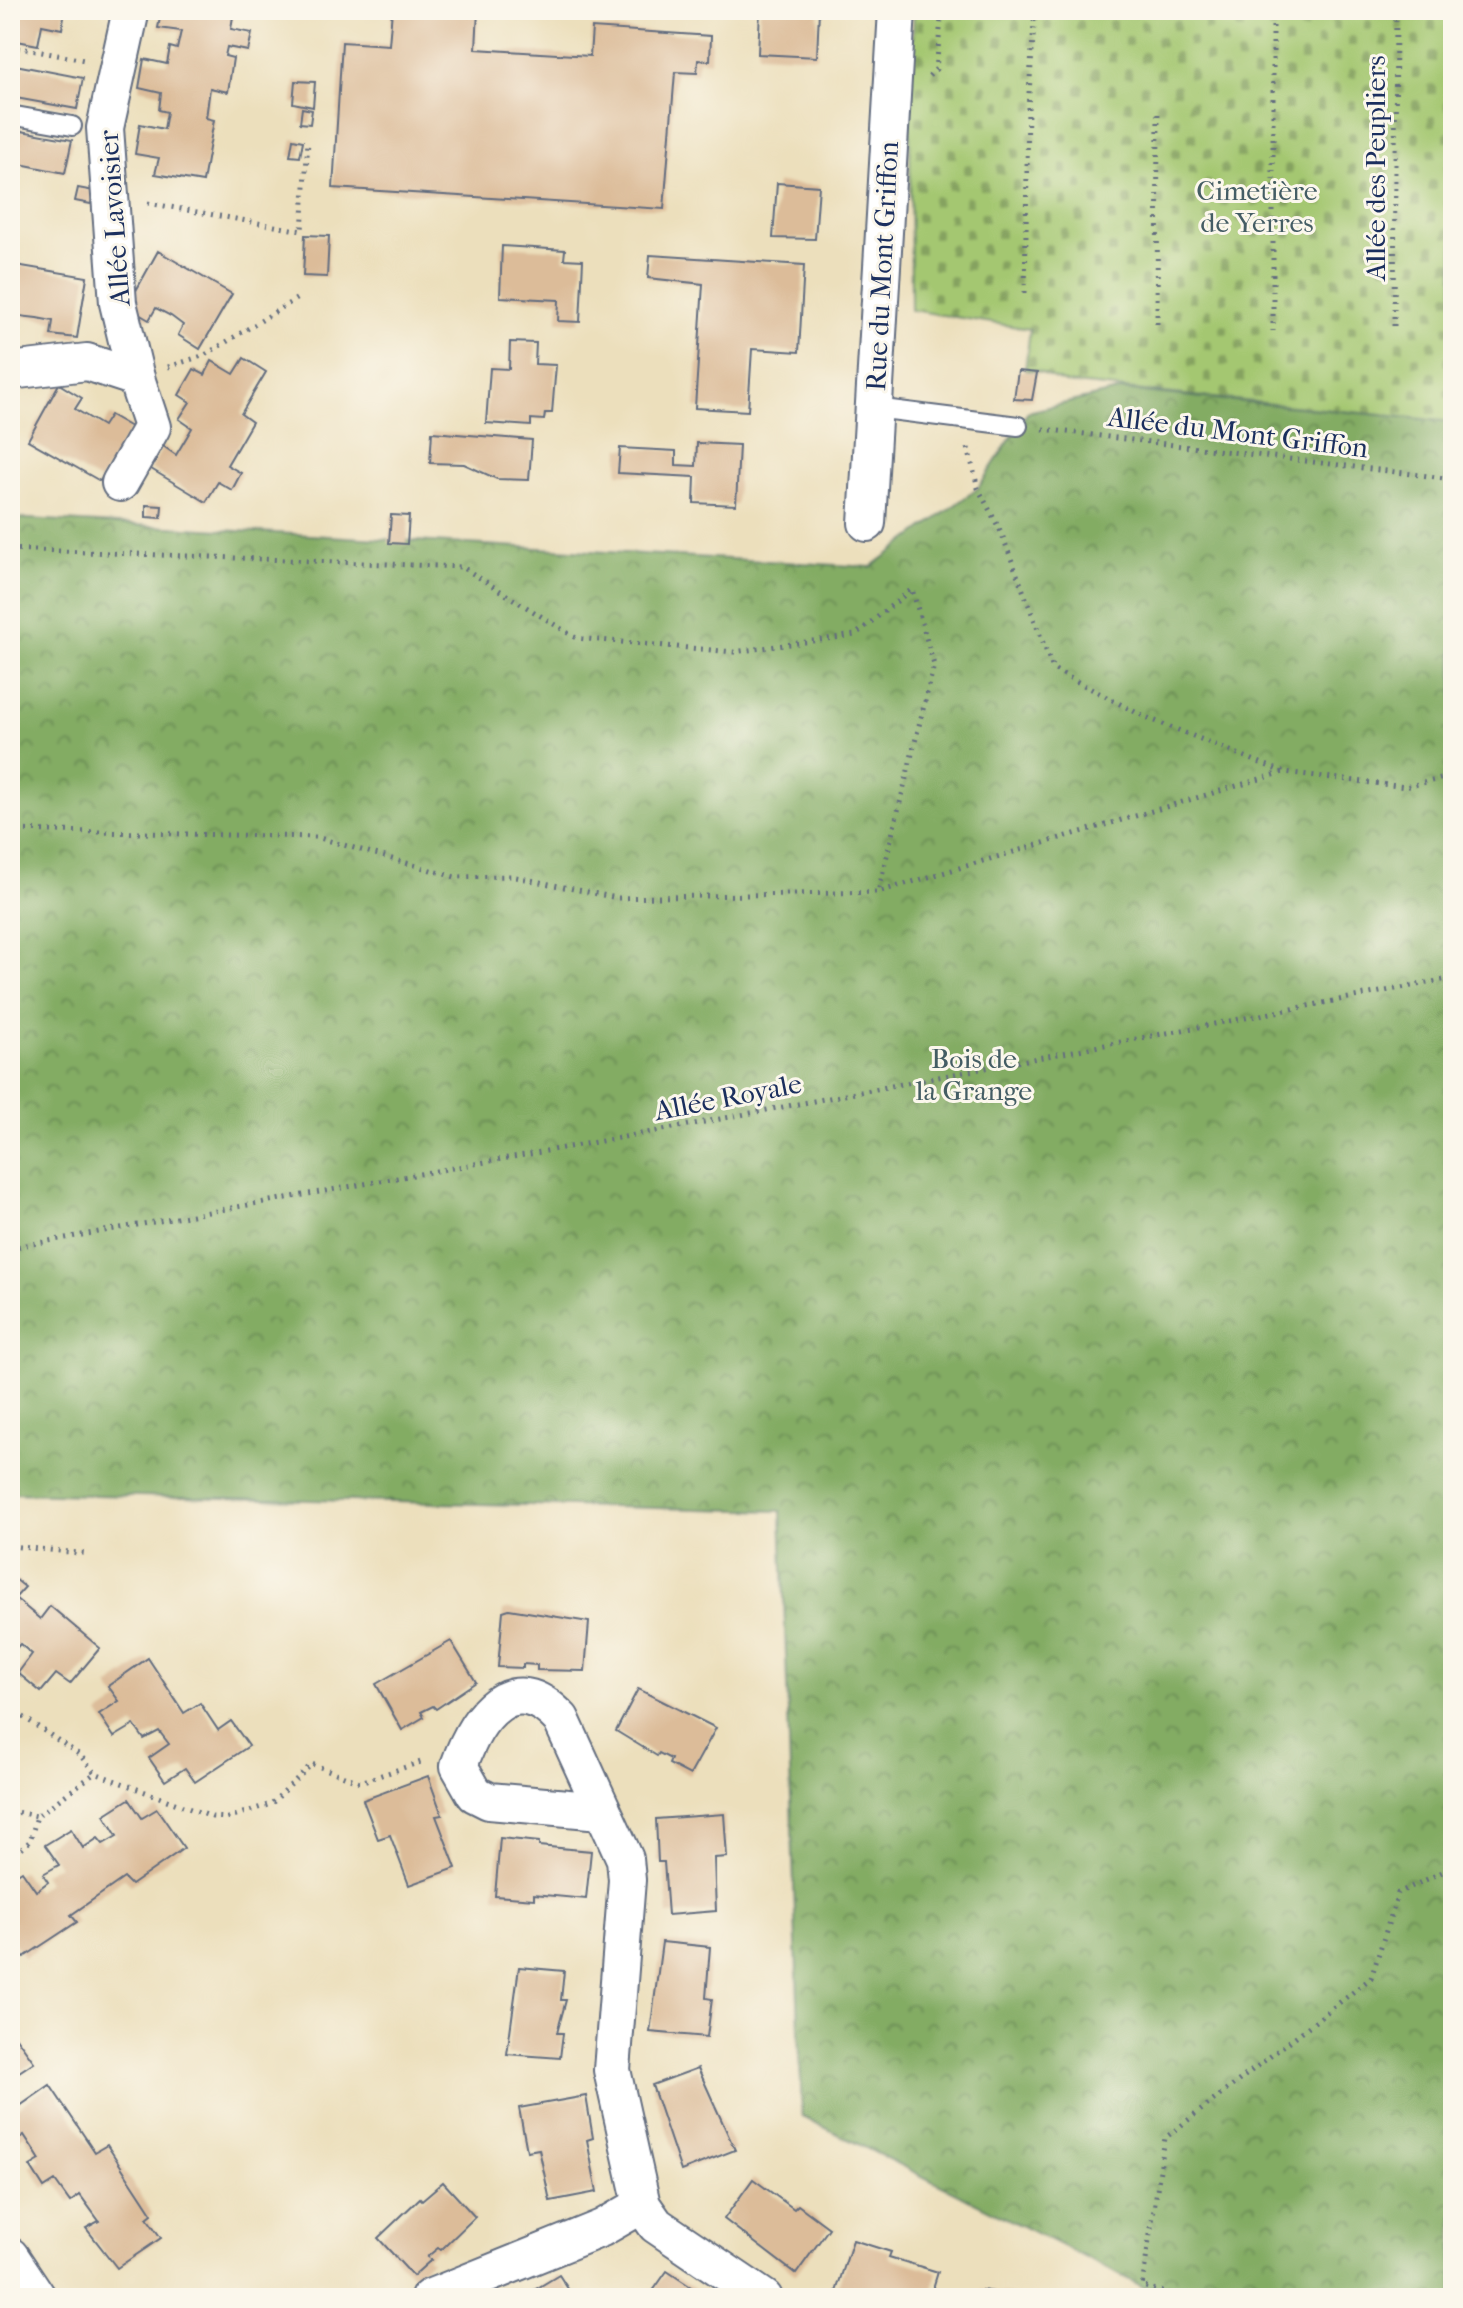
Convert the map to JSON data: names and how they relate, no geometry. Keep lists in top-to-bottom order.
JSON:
{
  "streets": {
    "street": ["Allée Lavoisier", "Rue du Mont Griffon"],
    "path": ["Allée des Peupliers", "Allée du Mont Griffon", "Allée Royale"]
  },
  "parks": ["Cimetière de Yerres", "Bois de la Grange"]
}
